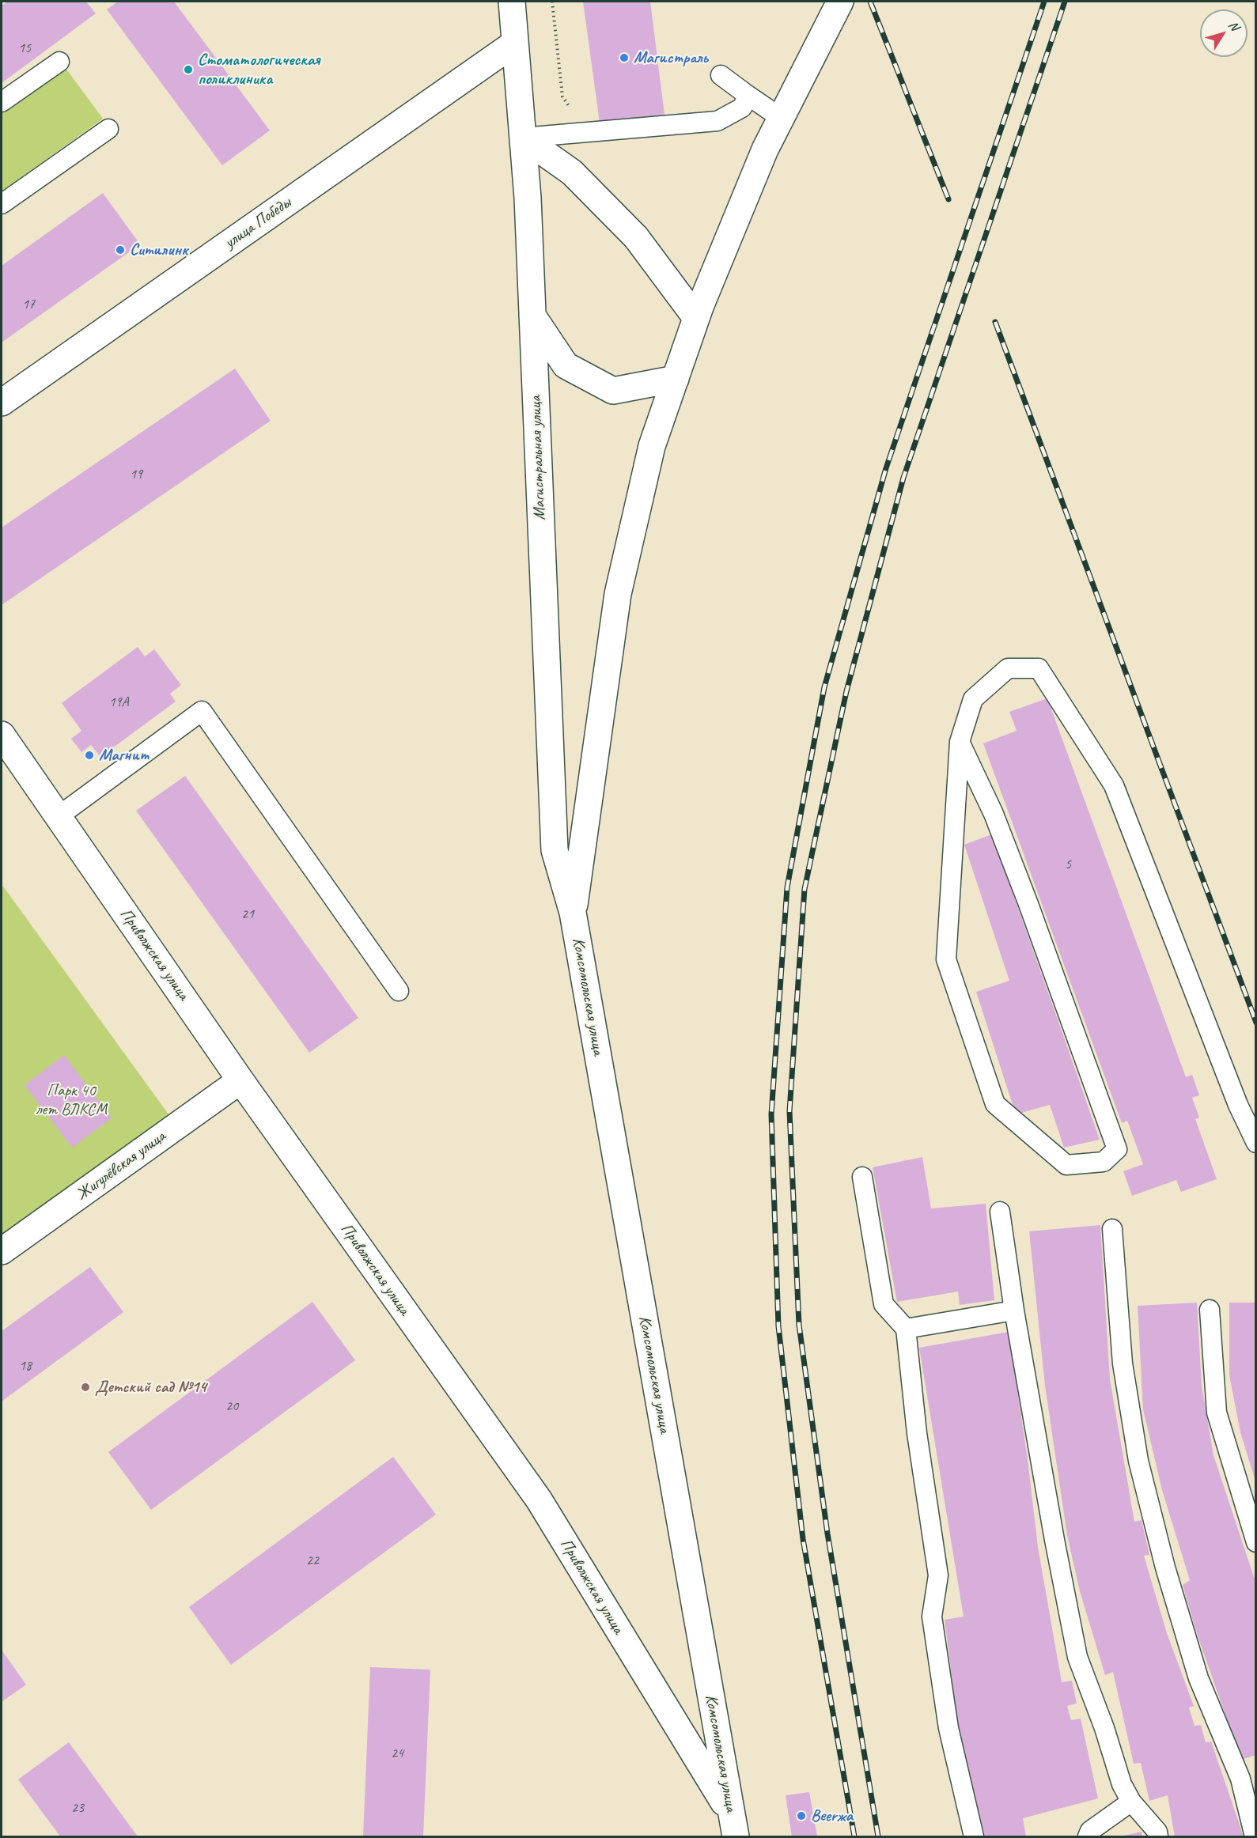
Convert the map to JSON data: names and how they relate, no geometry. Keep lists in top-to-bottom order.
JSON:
{
  "streets": {
    "street": [
      "улица Победы",
      "Магистральная улица",
      "Приволжская улица",
      "Комсомольская улица",
      "Жигулёвская улица"
    ]
  },
  "crossings": [
    ["улица Победы", "Магистральная улица"],
    ["Магистральная улица", "Комсомольская улица"],
    ["Приволжская улица", "Комсомольская улица"],
    ["Приволжская улица", "Жигулёвская улица"]
  ],
  "parks": ["Парк 40 лет ВЛКСМ"],
  "places": [
    "Магистраль",
    "Стоматологическая поликлиника",
    "Ситилинк",
    "Магнит",
    "Детский сад №14",
    "Beerжа"
  ],
  "house_numbers": [
    "15",
    "17",
    "19",
    "19А",
    "5",
    "21",
    "18",
    "20",
    "22",
    "24",
    "23"
  ],
  "north": "top right"
}
